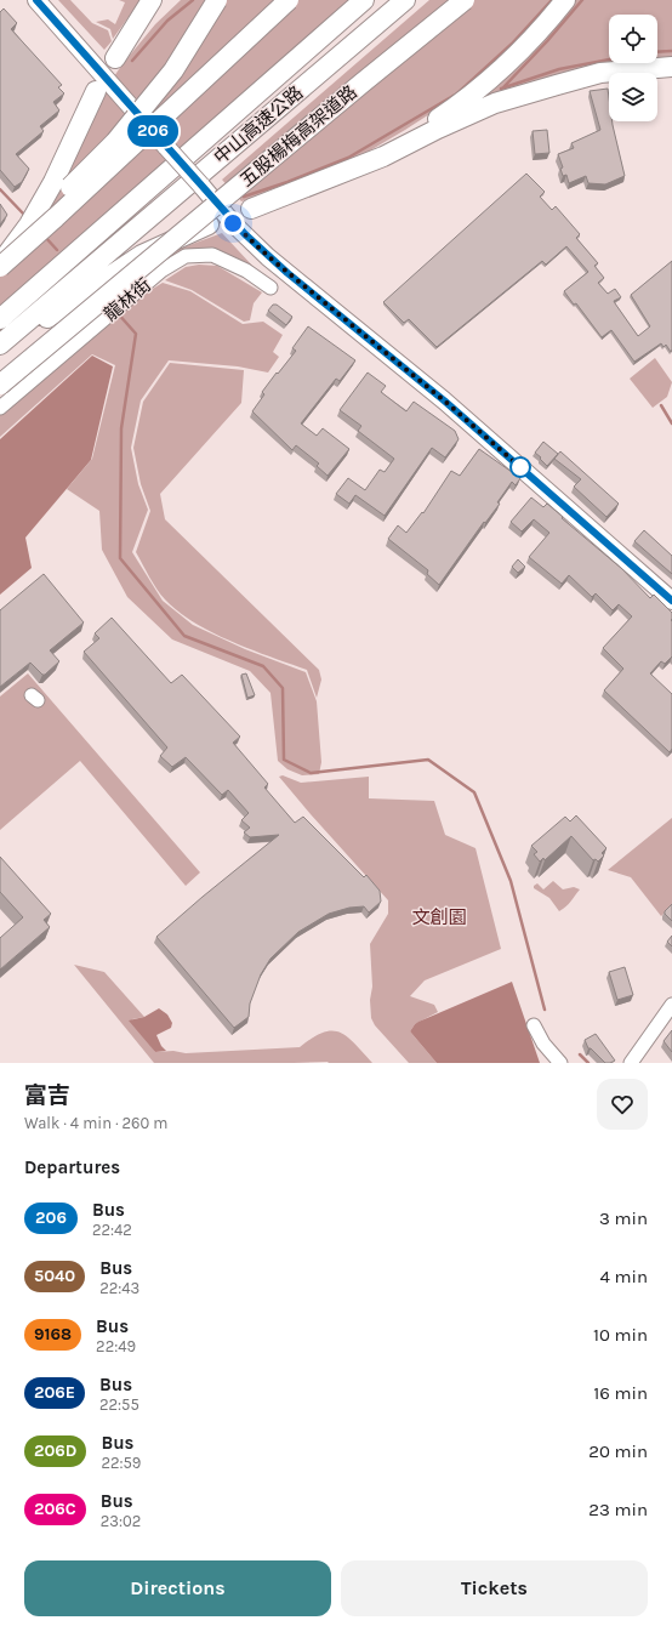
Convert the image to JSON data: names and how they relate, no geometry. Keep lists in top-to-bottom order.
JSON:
{
  "streets": {
    "highway": ["中山高速公路", "五股楊梅高架道路"],
    "street": ["龍林街"]
  },
  "parks": ["文創園"],
  "lines": ["bus line 206"],
  "page": {
    "on_map": "206",
    "heading": [
      ["富吉", "Walk · 4 min · 260 m"],
      "Departures"
    ],
    "list": [
      {
        "mark": "206",
        "name": "Bus",
        "note": "22:42",
        "value": "3 min"
      },
      {
        "mark": "5040",
        "name": "Bus",
        "note": "22:43",
        "value": "4 min"
      },
      {
        "mark": "9168",
        "name": "Bus",
        "note": "22:49",
        "value": "10 min"
      },
      {
        "mark": "206E",
        "name": "Bus",
        "note": "22:55",
        "value": "16 min"
      },
      {
        "mark": "206D",
        "name": "Bus",
        "note": "22:59",
        "value": "20 min"
      },
      {
        "mark": "206C",
        "name": "Bus",
        "note": "23:02",
        "value": "23 min"
      }
    ],
    "buttons": ["Directions", "Tickets"]
  }
}
